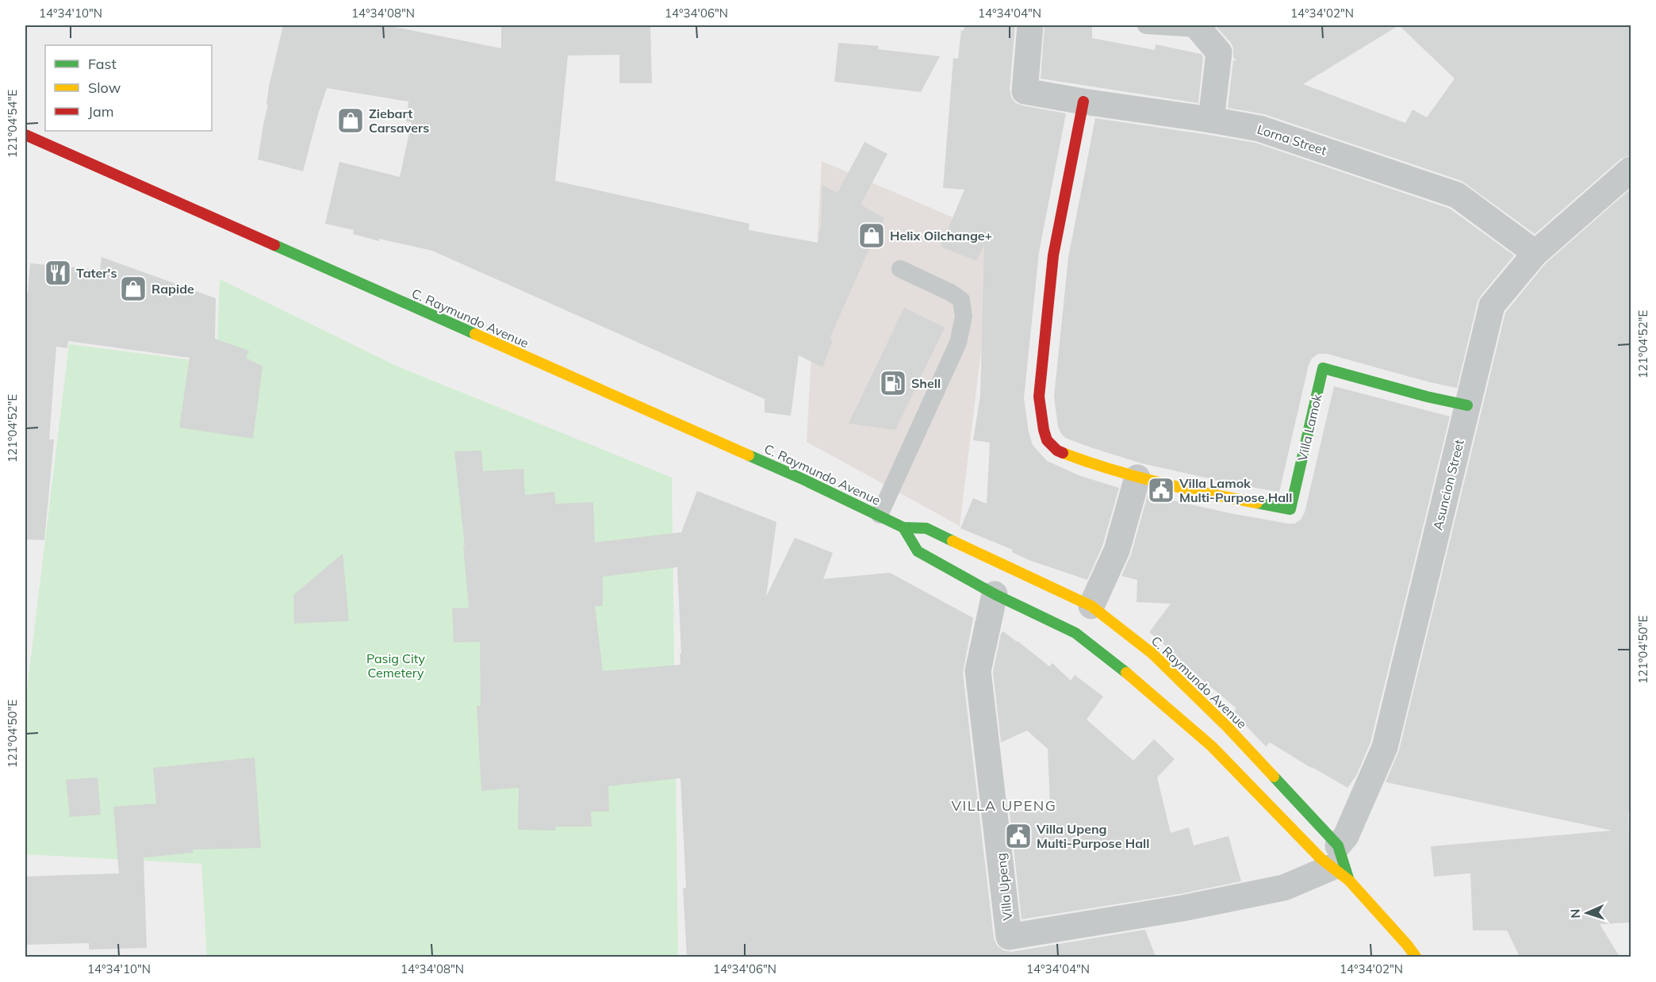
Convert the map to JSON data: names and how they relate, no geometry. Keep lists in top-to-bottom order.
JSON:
{
  "streets": {
    "main road": ["C. Raymundo Avenue", "Villa Lamok"],
    "street": ["Lorna Street", "Asuncion Street", "Villa Upeng"]
  },
  "crossings": [
    ["Lorna Street", "Villa Lamok"],
    ["Lorna Street", "Asuncion Street"],
    ["C. Raymundo Avenue", "Asuncion Street"],
    ["C. Raymundo Avenue", "Villa Upeng"],
    ["Villa Lamok", "Asuncion Street"],
    ["Asuncion Street", "Villa Upeng"]
  ],
  "districts": ["VILLA UPENG"],
  "parks": ["Pasig City Cemetery"],
  "places": {
    "shop": ["Ziebart Carsavers", "Helix Oilchange+", "Rapide"],
    "restaurant": ["Tater's"],
    "fuel station": ["Shell"],
    "public building": ["Villa Lamok Multi-Purpose Hall", "Villa Upeng Multi-Purpose Hall"]
  },
  "legend": ["Fast", "Slow", "Jam"],
  "north": "left",
  "coordinates": [
    "14°34'10\"N",
    "14°34'08\"N",
    "14°34'06\"N",
    "14°34'04\"N",
    "14°34'02\"N",
    "121°04'54\"E",
    "121°04'52\"E",
    "121°04'50\"E"
  ]
}
